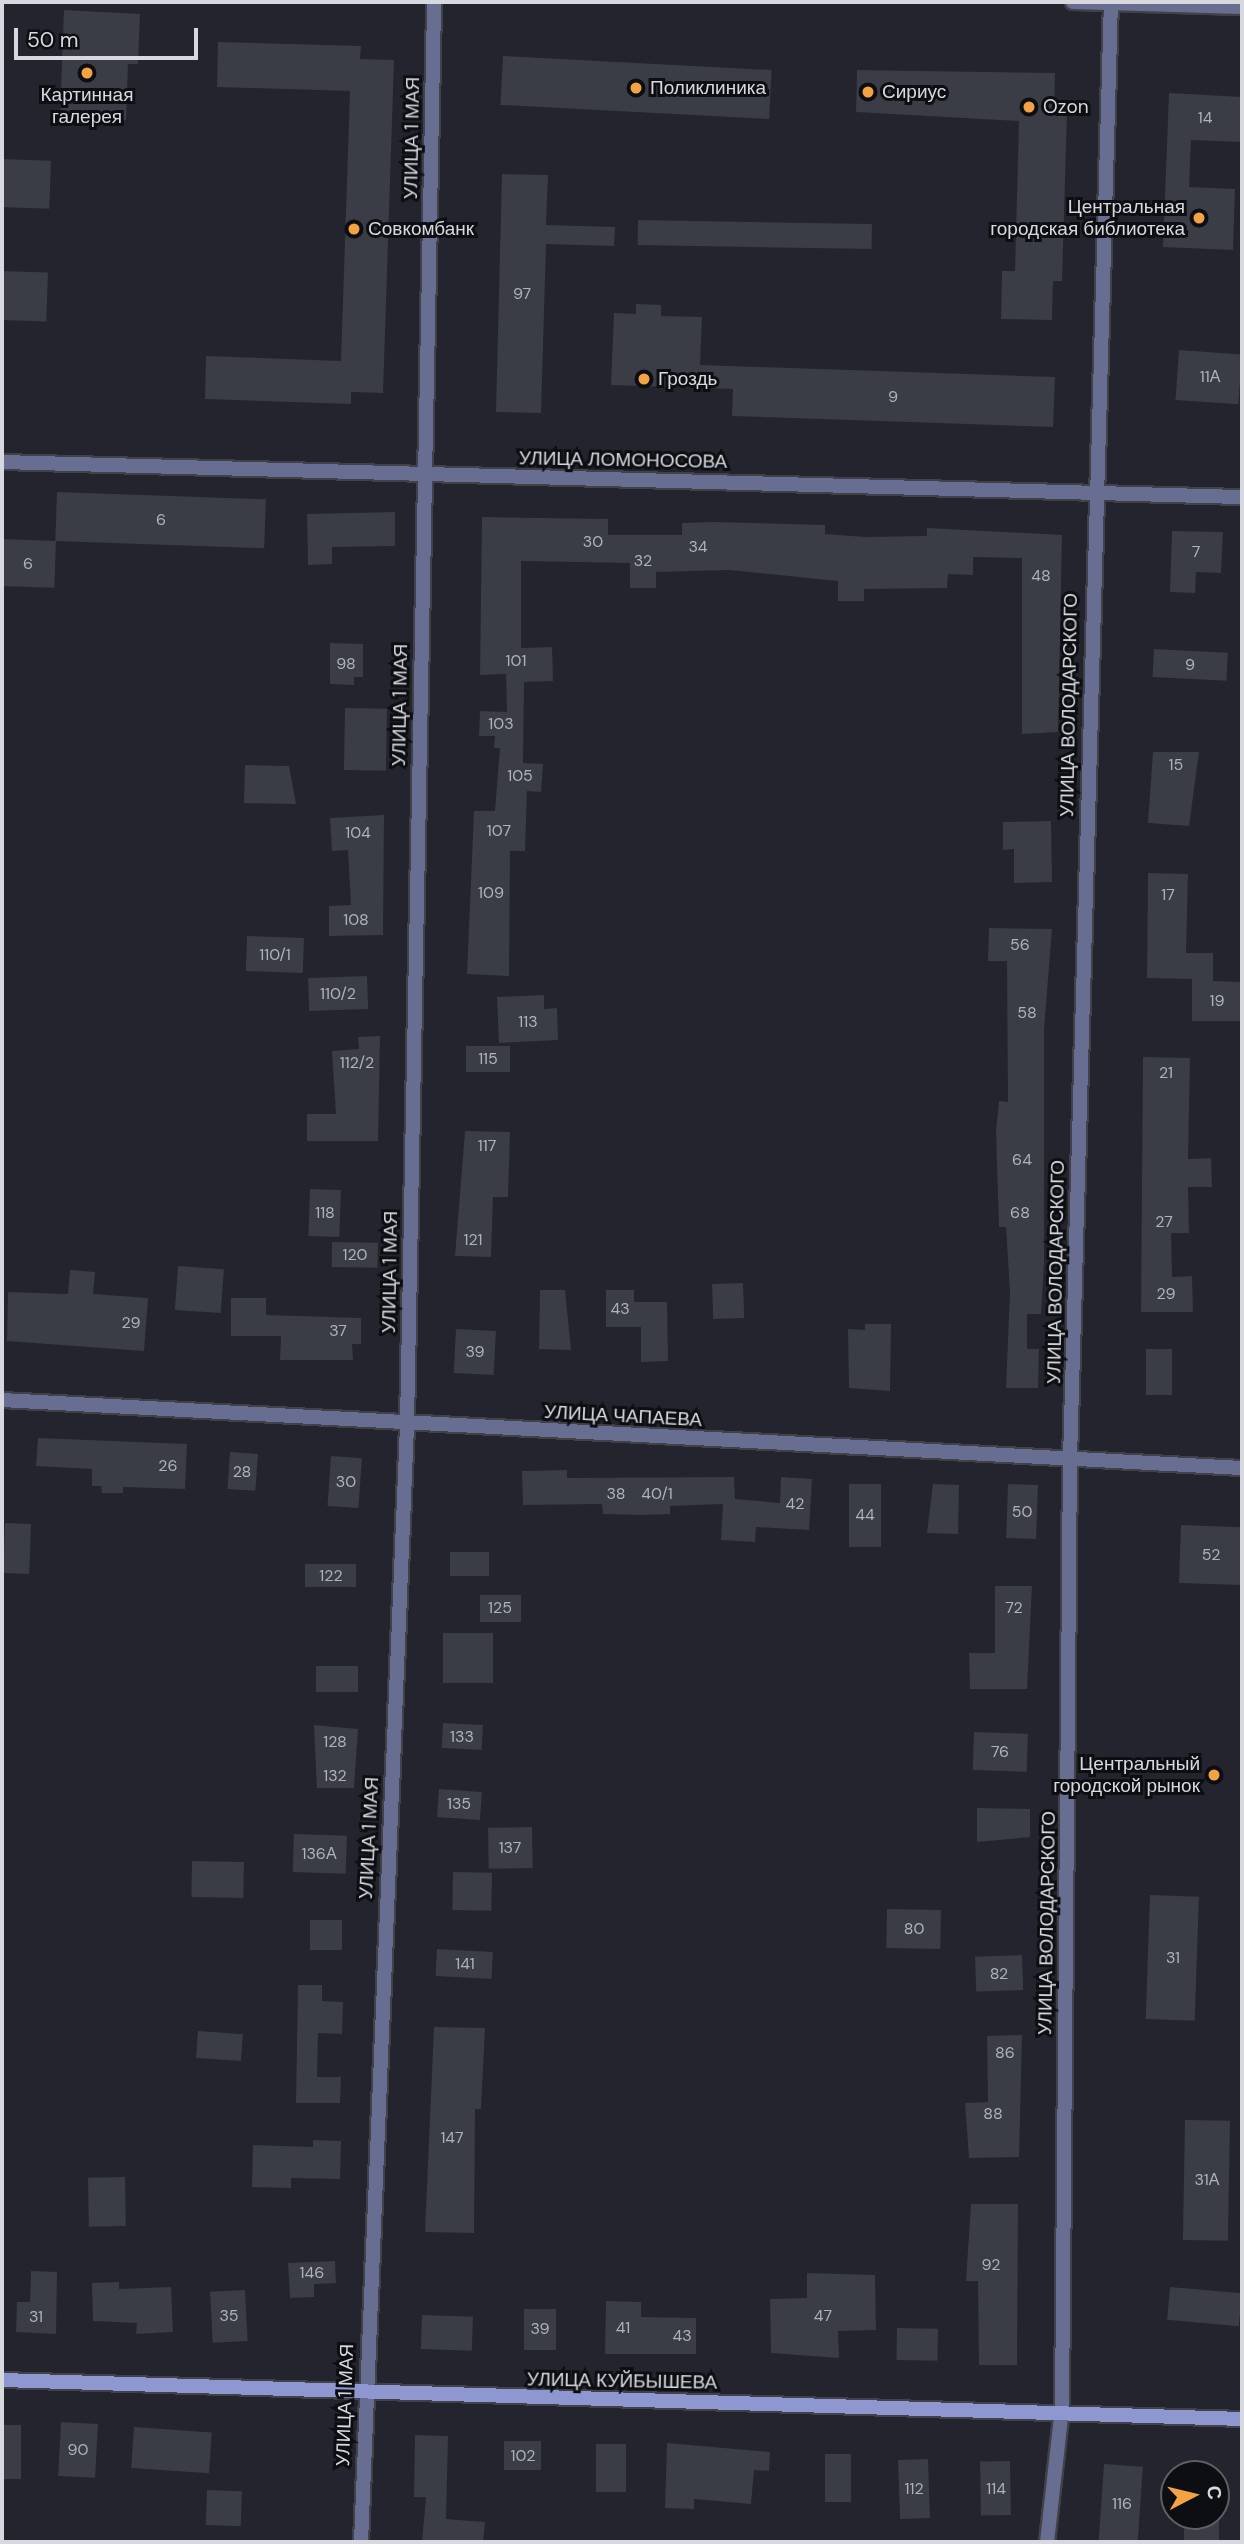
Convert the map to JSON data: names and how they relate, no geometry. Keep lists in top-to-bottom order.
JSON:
{
  "streets": {
    "street": [
      "УЛИЦА 1 МАЯ",
      "УЛИЦА ЛОМОНОСОВА",
      "УЛИЦА ВОЛОДАРСКОГО",
      "УЛИЦА ЧАПАЕВА",
      "УЛИЦА КУЙБЫШЕВА"
    ]
  },
  "crossings": [
    ["УЛИЦА 1 МАЯ", "УЛИЦА ЛОМОНОСОВА"],
    ["УЛИЦА 1 МАЯ", "УЛИЦА ЧАПАЕВА"],
    ["УЛИЦА 1 МАЯ", "УЛИЦА КУЙБЫШЕВА"],
    ["УЛИЦА ЛОМОНОСОВА", "УЛИЦА ВОЛОДАРСКОГО"],
    ["УЛИЦА ВОЛОДАРСКОГО", "УЛИЦА ЧАПАЕВА"],
    ["УЛИЦА ВОЛОДАРСКОГО", "УЛИЦА КУЙБЫШЕВА"]
  ],
  "places": [
    "Картинная галерея",
    "Поликлиника",
    "Сириус",
    "Ozon",
    "Центральная городская библиотека",
    "Совкомбанк",
    "Гроздь",
    "Центральный городской рынок"
  ],
  "house_numbers": [
    "14",
    "97",
    "11А",
    "9",
    "6",
    "30",
    "34",
    "7",
    "32",
    "6",
    "48",
    "101",
    "98",
    "9",
    "103",
    "15",
    "105",
    "107",
    "104",
    "109",
    "17",
    "108",
    "56",
    "110/1",
    "110/2",
    "19",
    "58",
    "113",
    "115",
    "112/2",
    "21",
    "117",
    "64",
    "118",
    "68",
    "27",
    "121",
    "120",
    "29",
    "43",
    "29",
    "37",
    "39",
    "26",
    "28",
    "30",
    "38",
    "40/1",
    "42",
    "50",
    "44",
    "52",
    "122",
    "125",
    "72",
    "133",
    "128",
    "76",
    "132",
    "135",
    "137",
    "136А",
    "80",
    "31",
    "141",
    "82",
    "86",
    "88",
    "147",
    "31А",
    "92",
    "146",
    "35",
    "47",
    "31",
    "41",
    "39",
    "43",
    "90",
    "102",
    "112",
    "114",
    "116"
  ],
  "scale_bar": "50 m",
  "north": "right"
}
